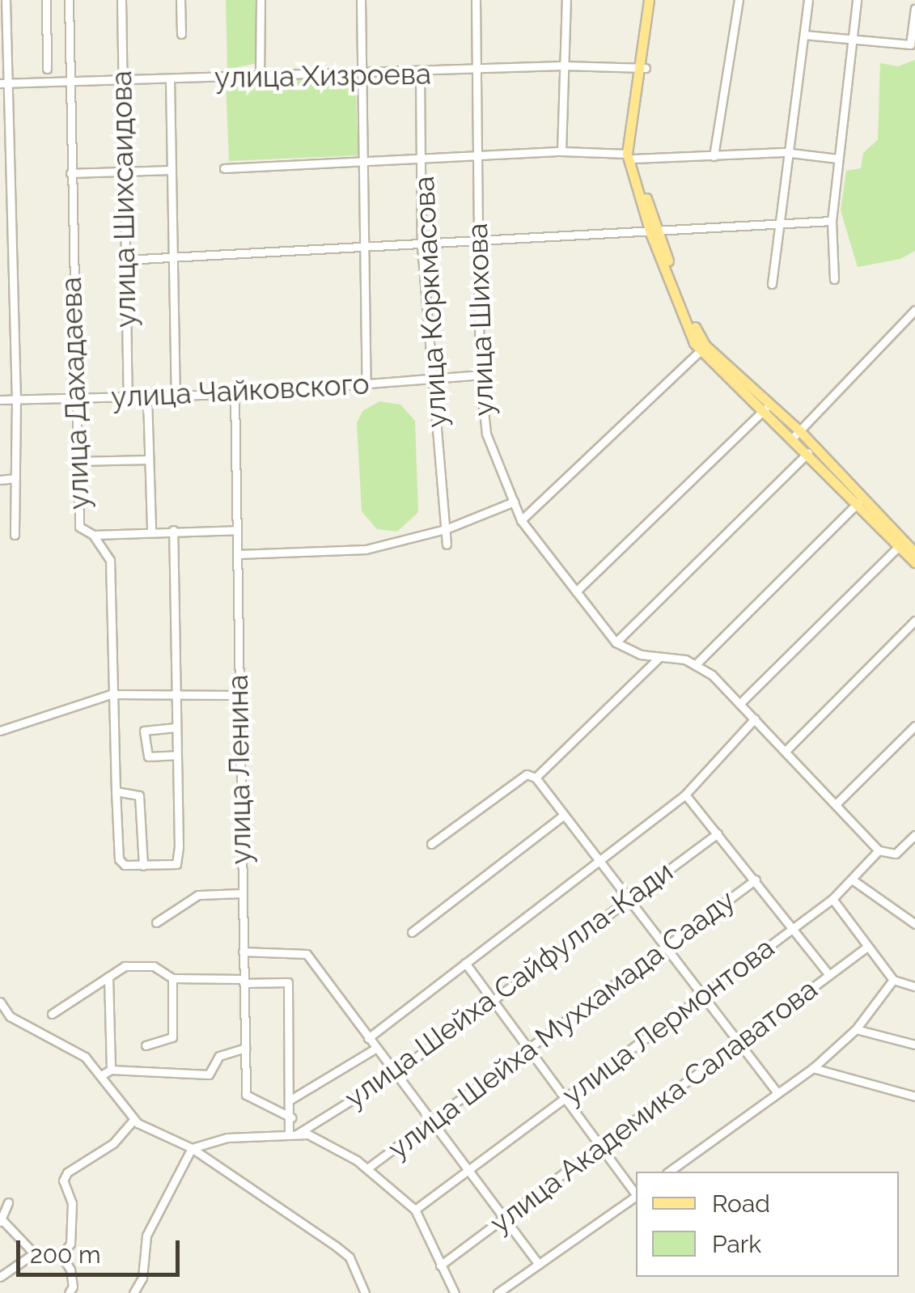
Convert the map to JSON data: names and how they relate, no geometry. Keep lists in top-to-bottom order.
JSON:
{
  "streets": {
    "street": [
      "улица Хизроева",
      "улица Шихсаидова",
      "улица Коркмасова",
      "улица Шихова",
      "улица Чайковского",
      "улица Дахадаева",
      "улица Ленина",
      "улица Шейха Сайфулла-Кади",
      "улица Лермонтова",
      "улица Шейха Муххамада Сааду",
      "улица Академика Салаватова"
    ]
  },
  "crossings": [
    ["улица Хизроева", "улица Шихсаидова"],
    ["улица Хизроева", "улица Коркмасова"],
    ["улица Хизроева", "улица Шихова"],
    ["улица Хизроева", "улица Дахадаева"],
    ["улица Шихсаидова", "улица Чайковского"],
    ["улица Коркмасова", "улица Чайковского"],
    ["улица Шихова", "улица Чайковского"],
    ["улица Чайковского", "улица Дахадаева"],
    ["улица Чайковского", "улица Ленина"]
  ],
  "legend": ["Road", "Park"],
  "scale_bar": "200 m"
}
